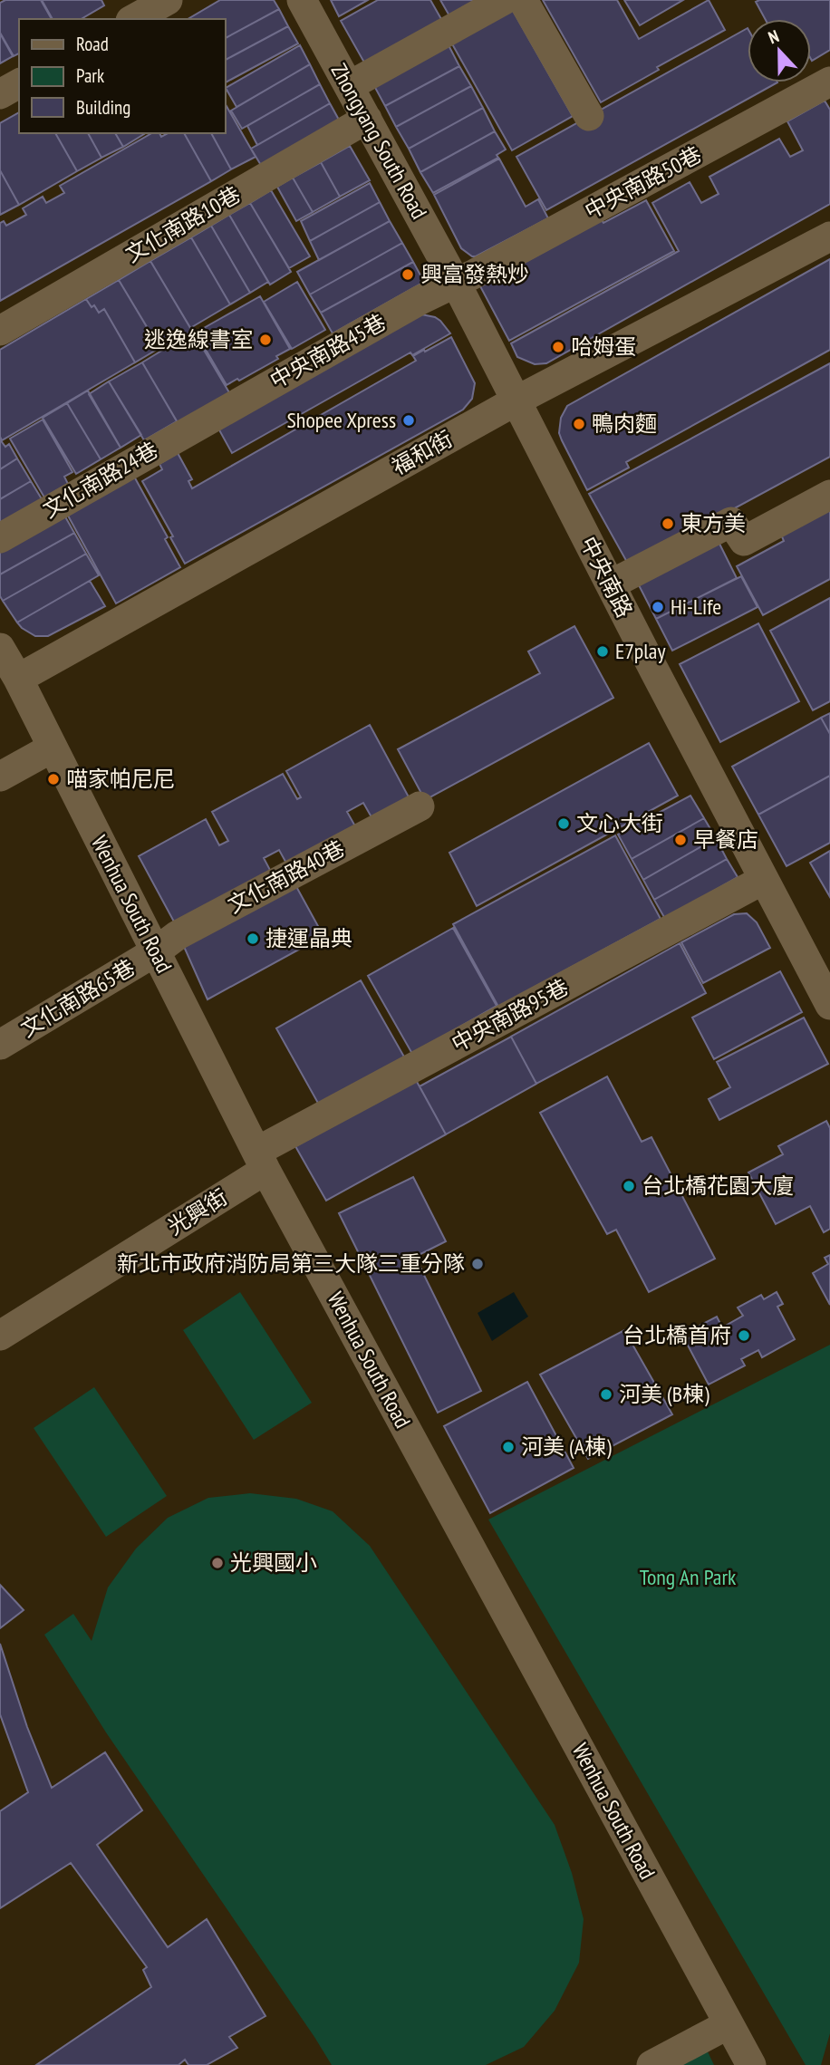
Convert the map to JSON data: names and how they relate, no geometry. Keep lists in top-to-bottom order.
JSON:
{
  "streets": {
    "street": [
      "Zhongyang South Road",
      "中央南路50巷",
      "文化南路10巷",
      "中央南路45巷",
      "福和街",
      "文化南路24巷",
      "中央南路",
      "文化南路40巷",
      "Wenhua South Road",
      "文化南路65巷",
      "中央南路95巷",
      "光興街"
    ]
  },
  "crossings": [
    ["Zhongyang South Road", "中央南路50巷"],
    ["Zhongyang South Road", "文化南路10巷"],
    ["Zhongyang South Road", "中央南路45巷"],
    ["Zhongyang South Road", "中央南路"],
    ["中央南路50巷", "中央南路45巷"],
    ["中央南路50巷", "中央南路"],
    ["中央南路45巷", "文化南路24巷"],
    ["中央南路45巷", "中央南路"],
    ["福和街", "中央南路"],
    ["福和街", "Wenhua South Road"],
    ["中央南路", "中央南路95巷"],
    ["文化南路40巷", "Wenhua South Road"],
    ["文化南路40巷", "文化南路65巷"],
    ["Wenhua South Road", "文化南路65巷"],
    ["Wenhua South Road", "中央南路95巷"],
    ["Wenhua South Road", "光興街"],
    ["中央南路95巷", "光興街"]
  ],
  "parks": ["Tong An Park"],
  "places": [
    "興富發熱炒",
    "逃逸線書室",
    "哈姆蛋",
    "Shopee Xpress",
    "鴨肉麵",
    "東方美",
    "Hi-Life",
    "E7play",
    "喵家帕尼尼",
    "文心大街",
    "早餐店",
    "捷運晶典",
    "台北橋花園大廈",
    "新北市政府消防局第三大隊三重分隊",
    "台北橋首府",
    "河美 (B棟)",
    "河美 (A棟)",
    "光興國小"
  ],
  "legend": ["Road", "Park", "Building"],
  "north": "top"
}
